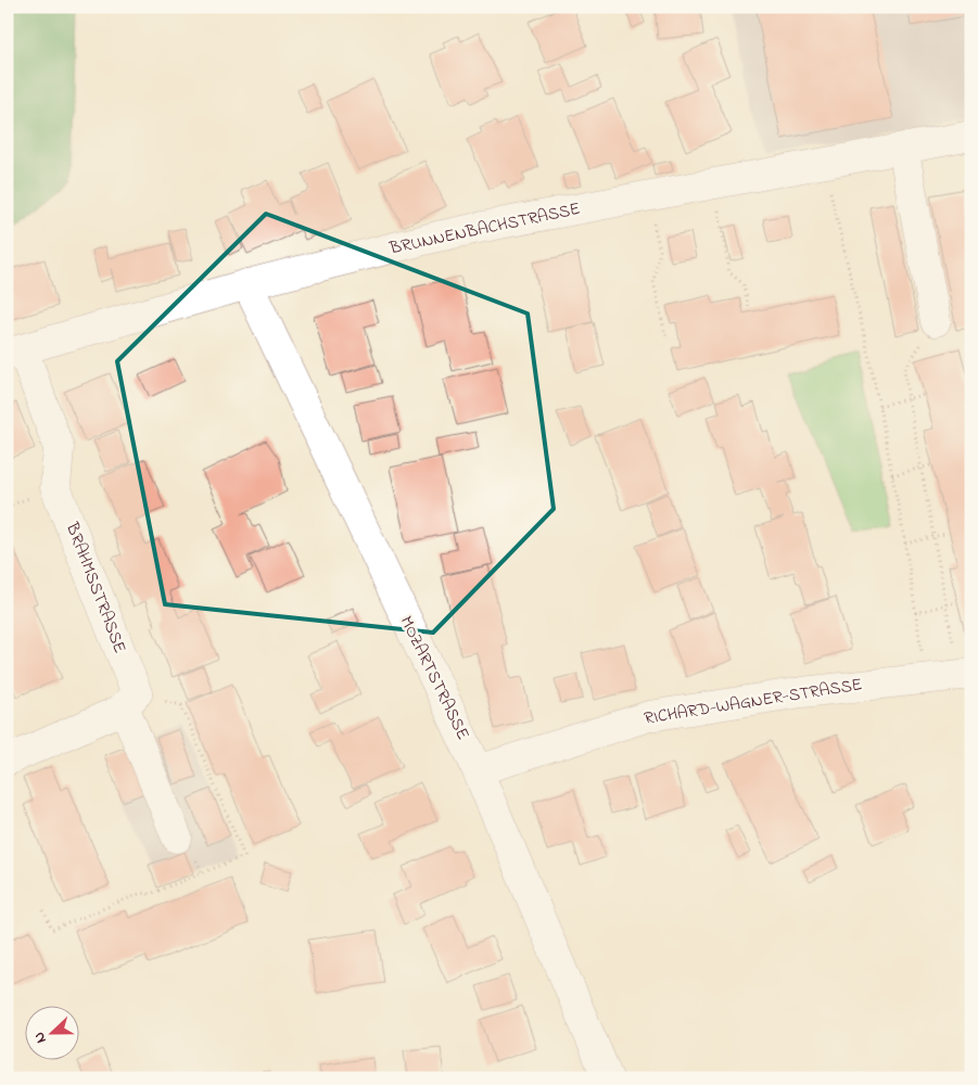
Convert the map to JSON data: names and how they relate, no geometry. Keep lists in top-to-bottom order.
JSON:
{
  "streets": {
    "street": [
      "BRUNNENBACHSTRASSE",
      "BRAHMSSTRASSE",
      "MOZARTSTRASSE",
      "RICHARD-WAGNER-STRASSE"
    ]
  },
  "crossings": [
    ["BRUNNENBACHSTRASSE", "BRAHMSSTRASSE"],
    ["BRUNNENBACHSTRASSE", "MOZARTSTRASSE"],
    ["MOZARTSTRASSE", "RICHARD-WAGNER-STRASSE"]
  ],
  "north": "left"
}
